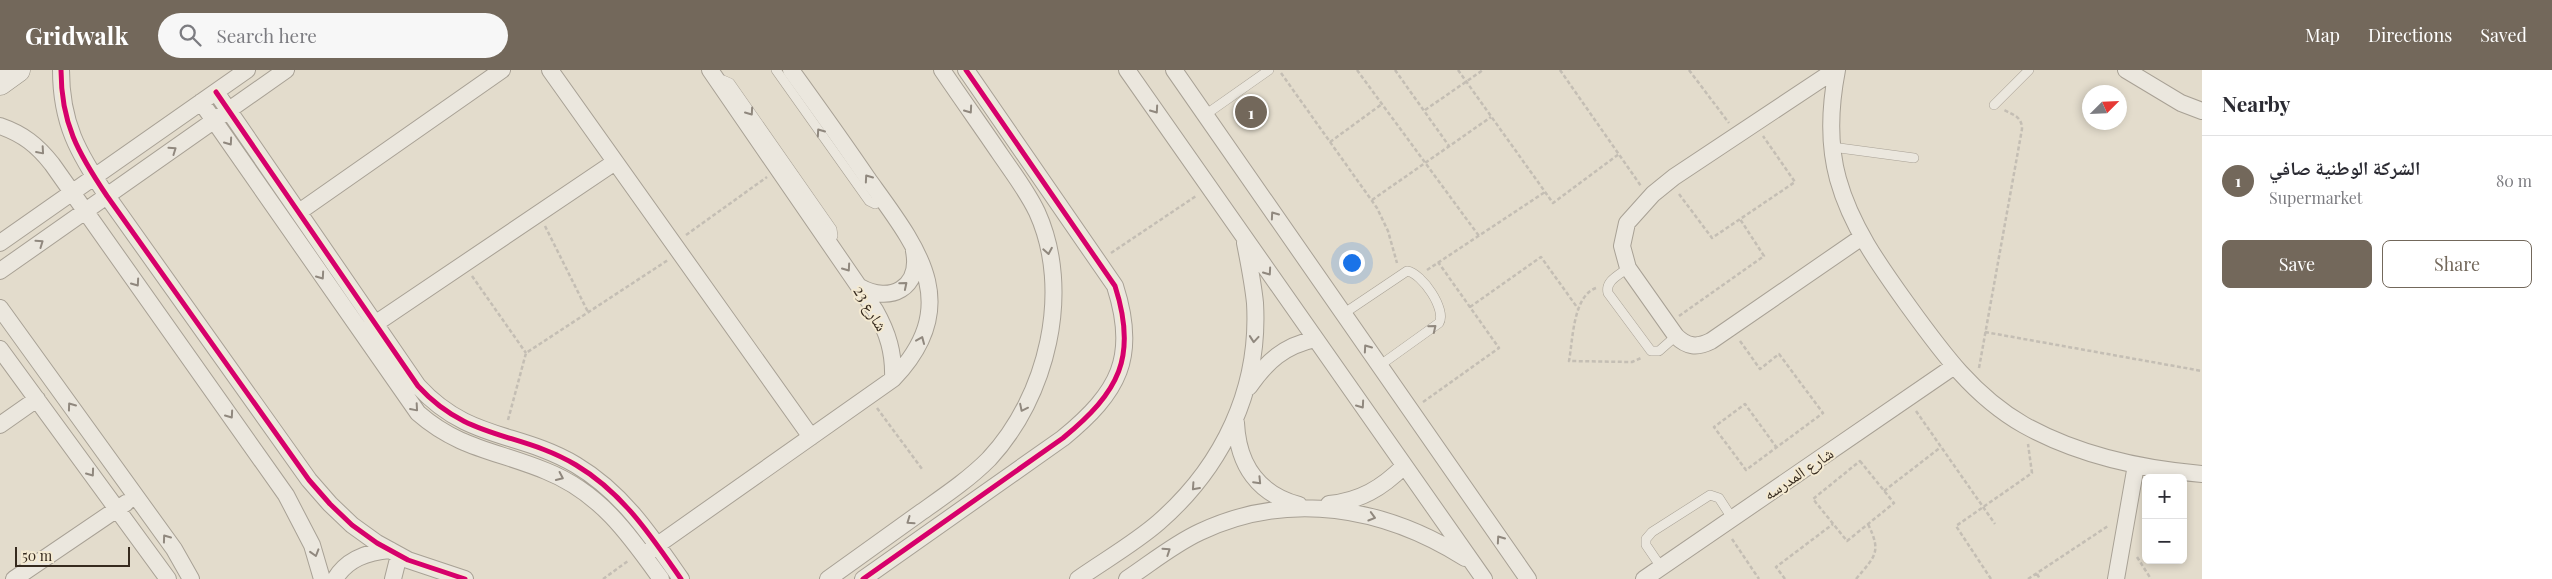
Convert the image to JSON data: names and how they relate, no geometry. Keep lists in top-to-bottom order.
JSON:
{
  "streets": {
    "street": ["شارع 23", "شارع المدرسه"]
  },
  "scale_bar": "50 m",
  "north": "top right",
  "page": {
    "header": "Gridwalk",
    "search": "Search here",
    "nav": ["Map", "Directions", "Saved"],
    "heading": "Nearby",
    "pins": "1",
    "list": [
      {
        "mark": "1",
        "name": "الشركة الوطنية صافي",
        "note": "Supermarket",
        "value": "80 m"
      }
    ],
    "buttons": ["Save", "Share"],
    "map_buttons": ["+", "−"],
    "scale": "50 m"
  }
}
